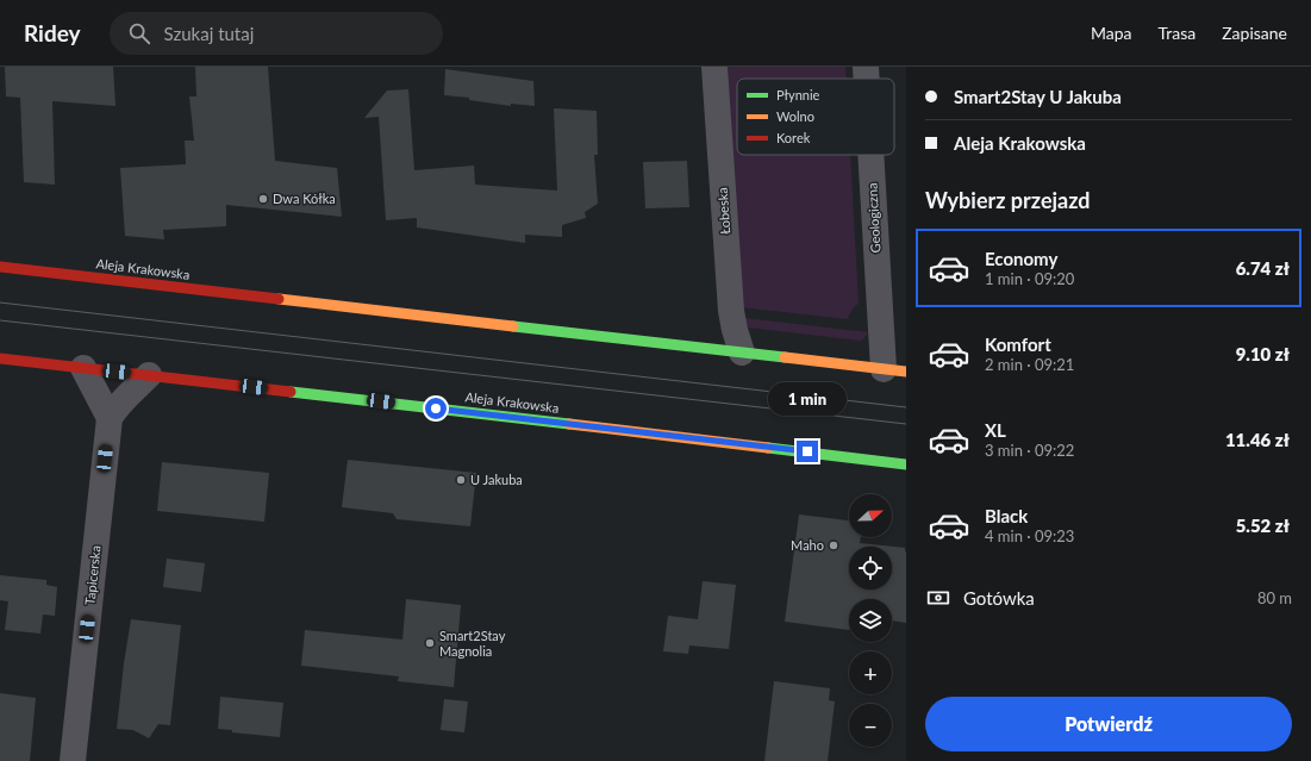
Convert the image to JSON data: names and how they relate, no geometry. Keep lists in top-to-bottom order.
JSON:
{
  "streets": {
    "main road": ["Aleja Krakowska"],
    "street": ["Łobeska", "Geologiczna", "Tapicerska"]
  },
  "crossings": [
    ["Łobeska", "Aleja Krakowska"],
    ["Geologiczna", "Aleja Krakowska"]
  ],
  "places": [
    "Dwa Kółka",
    "U Jakuba",
    "Maho",
    "Smart2Stay Magnolia"
  ],
  "legend": ["Płynnie", "Wolno", "Korek"],
  "north": "right",
  "page": {
    "header": "Ridey",
    "search": "Szukaj tutaj",
    "nav": ["Mapa", "Trasa", "Zapisane"],
    "banner": ["Smart2Stay U Jakuba", "Aleja Krakowska"],
    "heading": "Wybierz przejazd",
    "list": [
      {
        "name": "Economy",
        "note": "1 min · 09:20",
        "value": "6.74 zł"
      },
      {
        "name": "Komfort",
        "note": "2 min · 09:21",
        "value": "9.10 zł"
      },
      {
        "name": "XL",
        "note": "3 min · 09:22",
        "value": "11.46 zł"
      },
      {
        "name": "Black",
        "note": "4 min · 09:23",
        "value": "5.52 zł"
      }
    ],
    "bubble": "1 min",
    "map_buttons": ["+", "−"],
    "pay": ["Gotówka", "80 m"],
    "buttons": "Potwierdź"
  }
}
